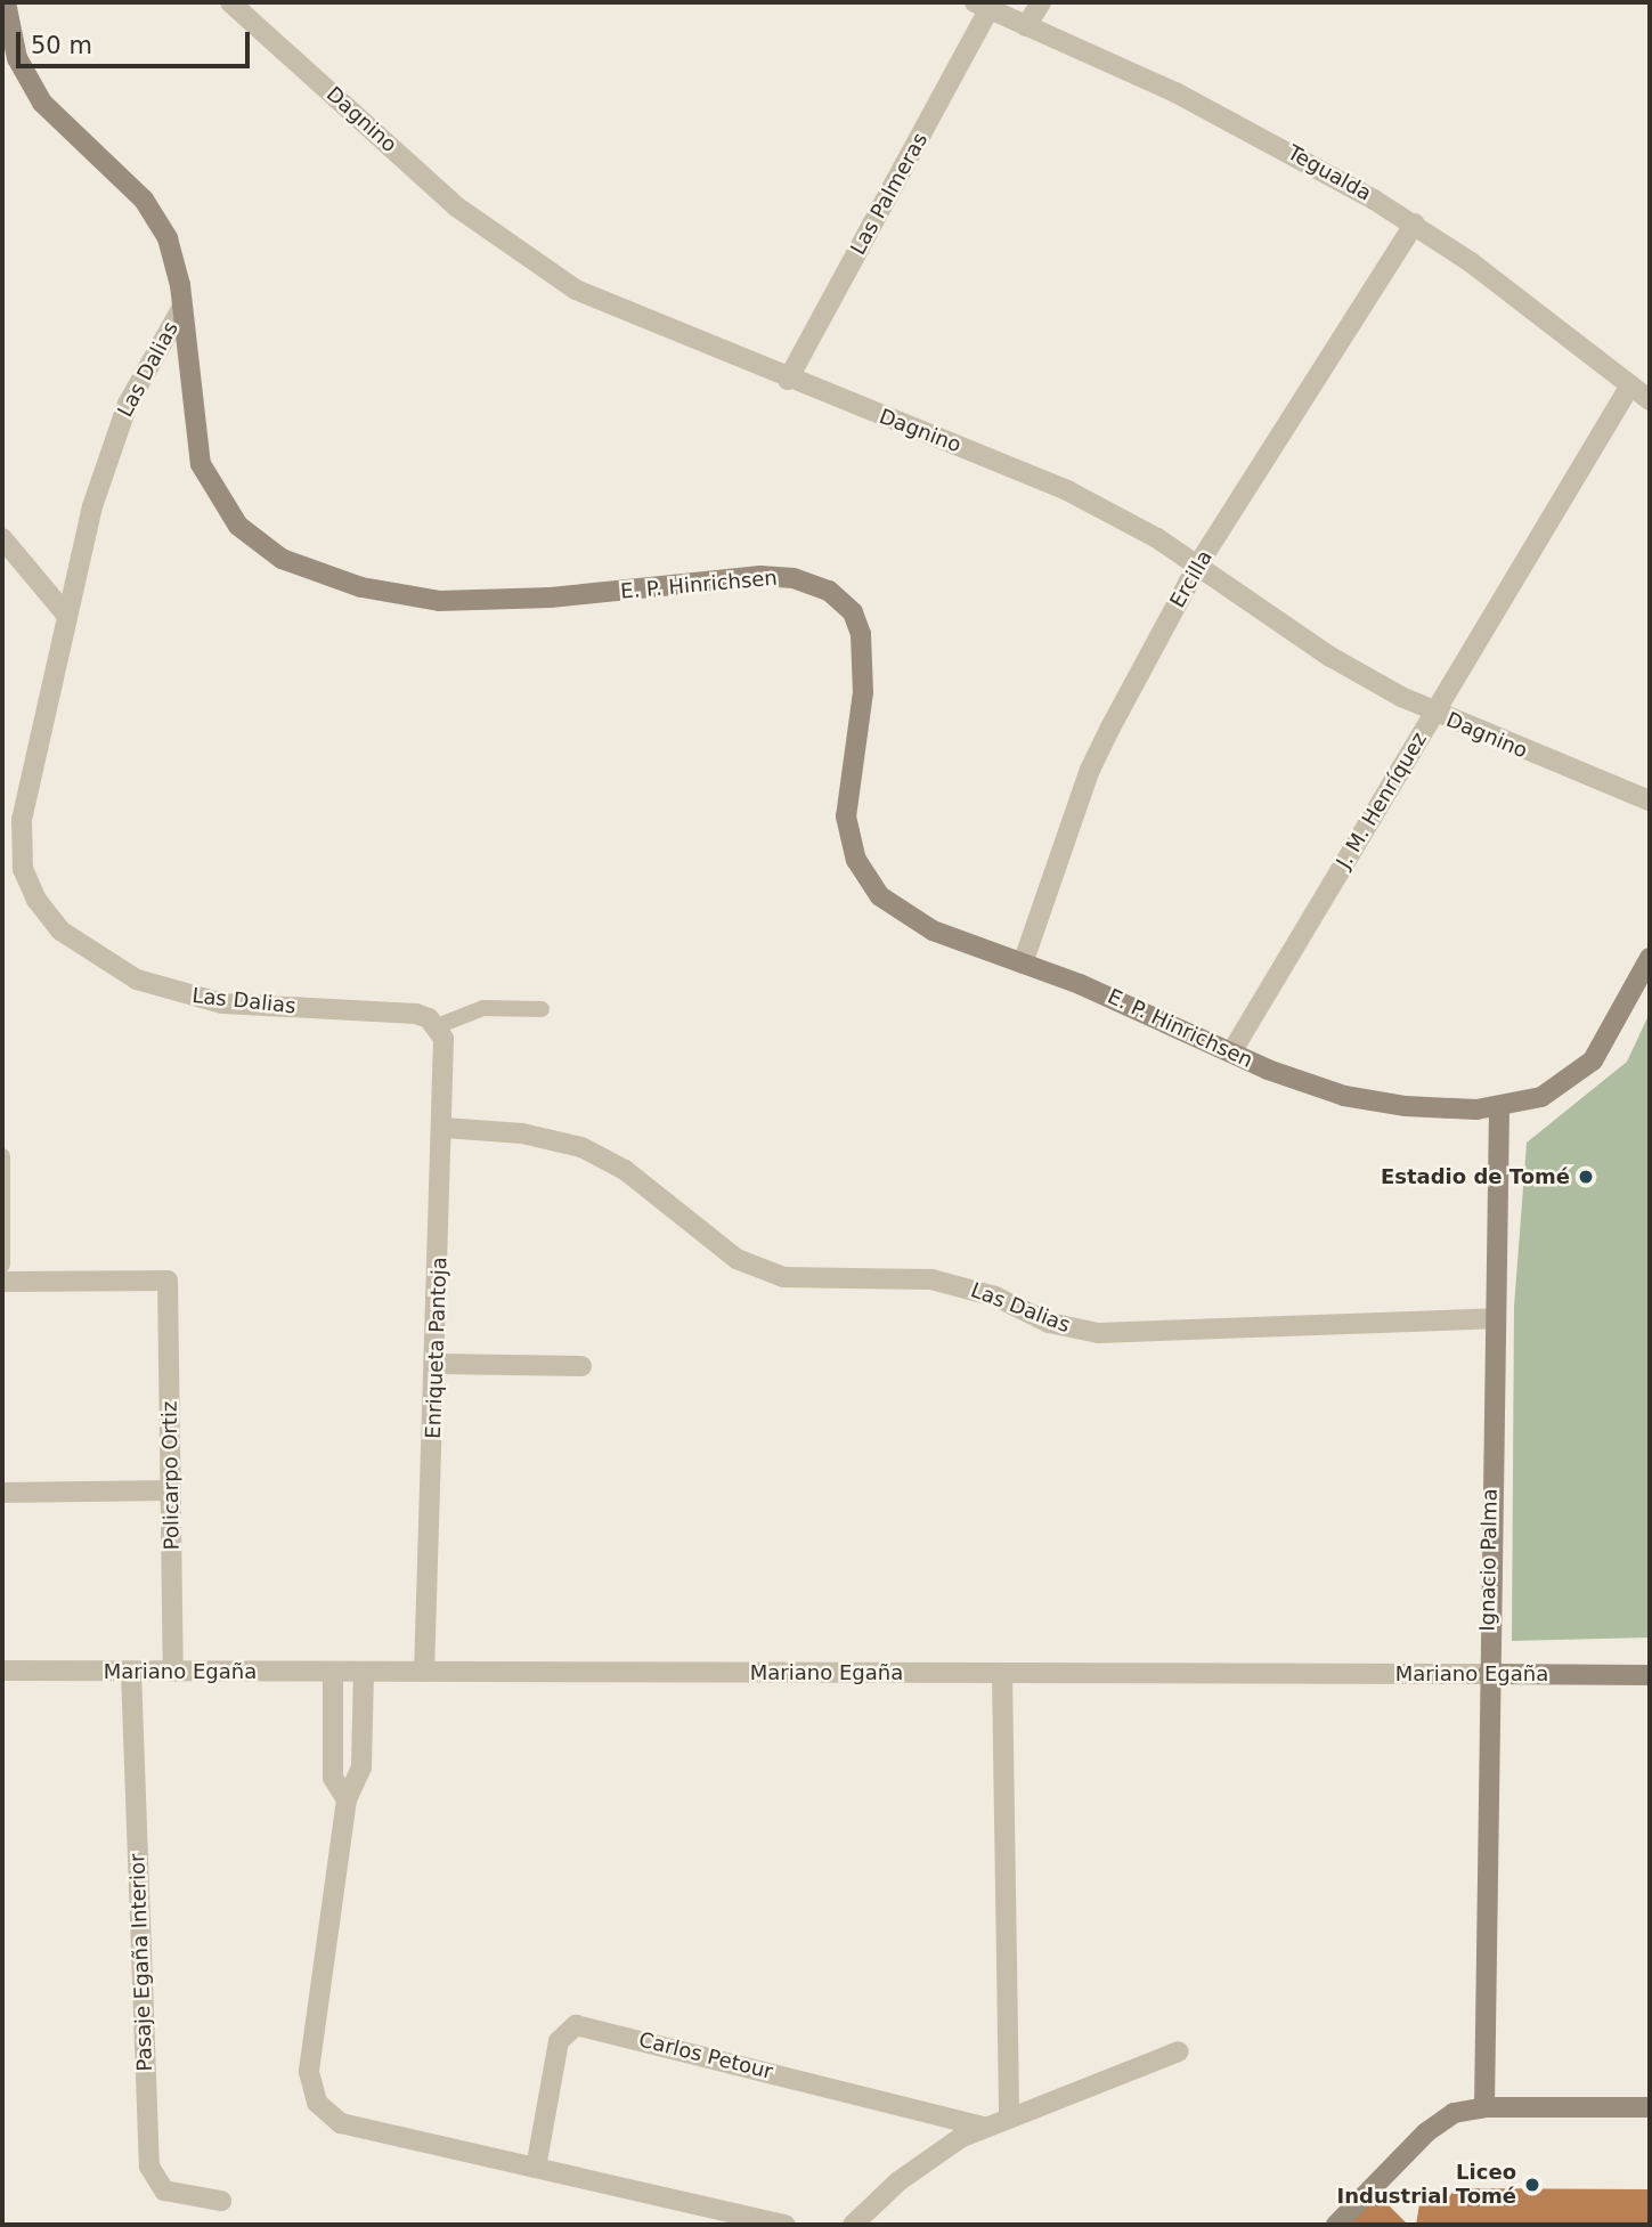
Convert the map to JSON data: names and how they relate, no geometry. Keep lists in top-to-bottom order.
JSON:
{
  "streets": {
    "street": [
      "Dagnino",
      "Tegualda",
      "Las Palmeras",
      "Las Dalias",
      "Ercilla",
      "E. P. Hinrichsen",
      "J. M. Henríquez",
      "Enriqueta Pantoja",
      "Policarpo Ortiz",
      "Ignacio Palma",
      "Mariano Egaña",
      "Pasaje Egaña Interior",
      "Carlos Petour"
    ]
  },
  "crossings": [
    ["Dagnino", "Las Palmeras"],
    ["Dagnino", "Ercilla"],
    ["Dagnino", "J. M. Henríquez"],
    ["Tegualda", "Las Palmeras"],
    ["Tegualda", "Ercilla"],
    ["Tegualda", "J. M. Henríquez"],
    ["Las Dalias", "E. P. Hinrichsen"],
    ["Las Dalias", "Enriqueta Pantoja"],
    ["Las Dalias", "Ignacio Palma"],
    ["Ercilla", "E. P. Hinrichsen"],
    ["E. P. Hinrichsen", "J. M. Henríquez"],
    ["E. P. Hinrichsen", "Ignacio Palma"],
    ["Enriqueta Pantoja", "Mariano Egaña"],
    ["Policarpo Ortiz", "Mariano Egaña"],
    ["Ignacio Palma", "Mariano Egaña"],
    ["Mariano Egaña", "Pasaje Egaña Interior"]
  ],
  "places": ["Estadio de Tomé", "Liceo Industrial Tomé"],
  "scale_bar": "50 m"
}
